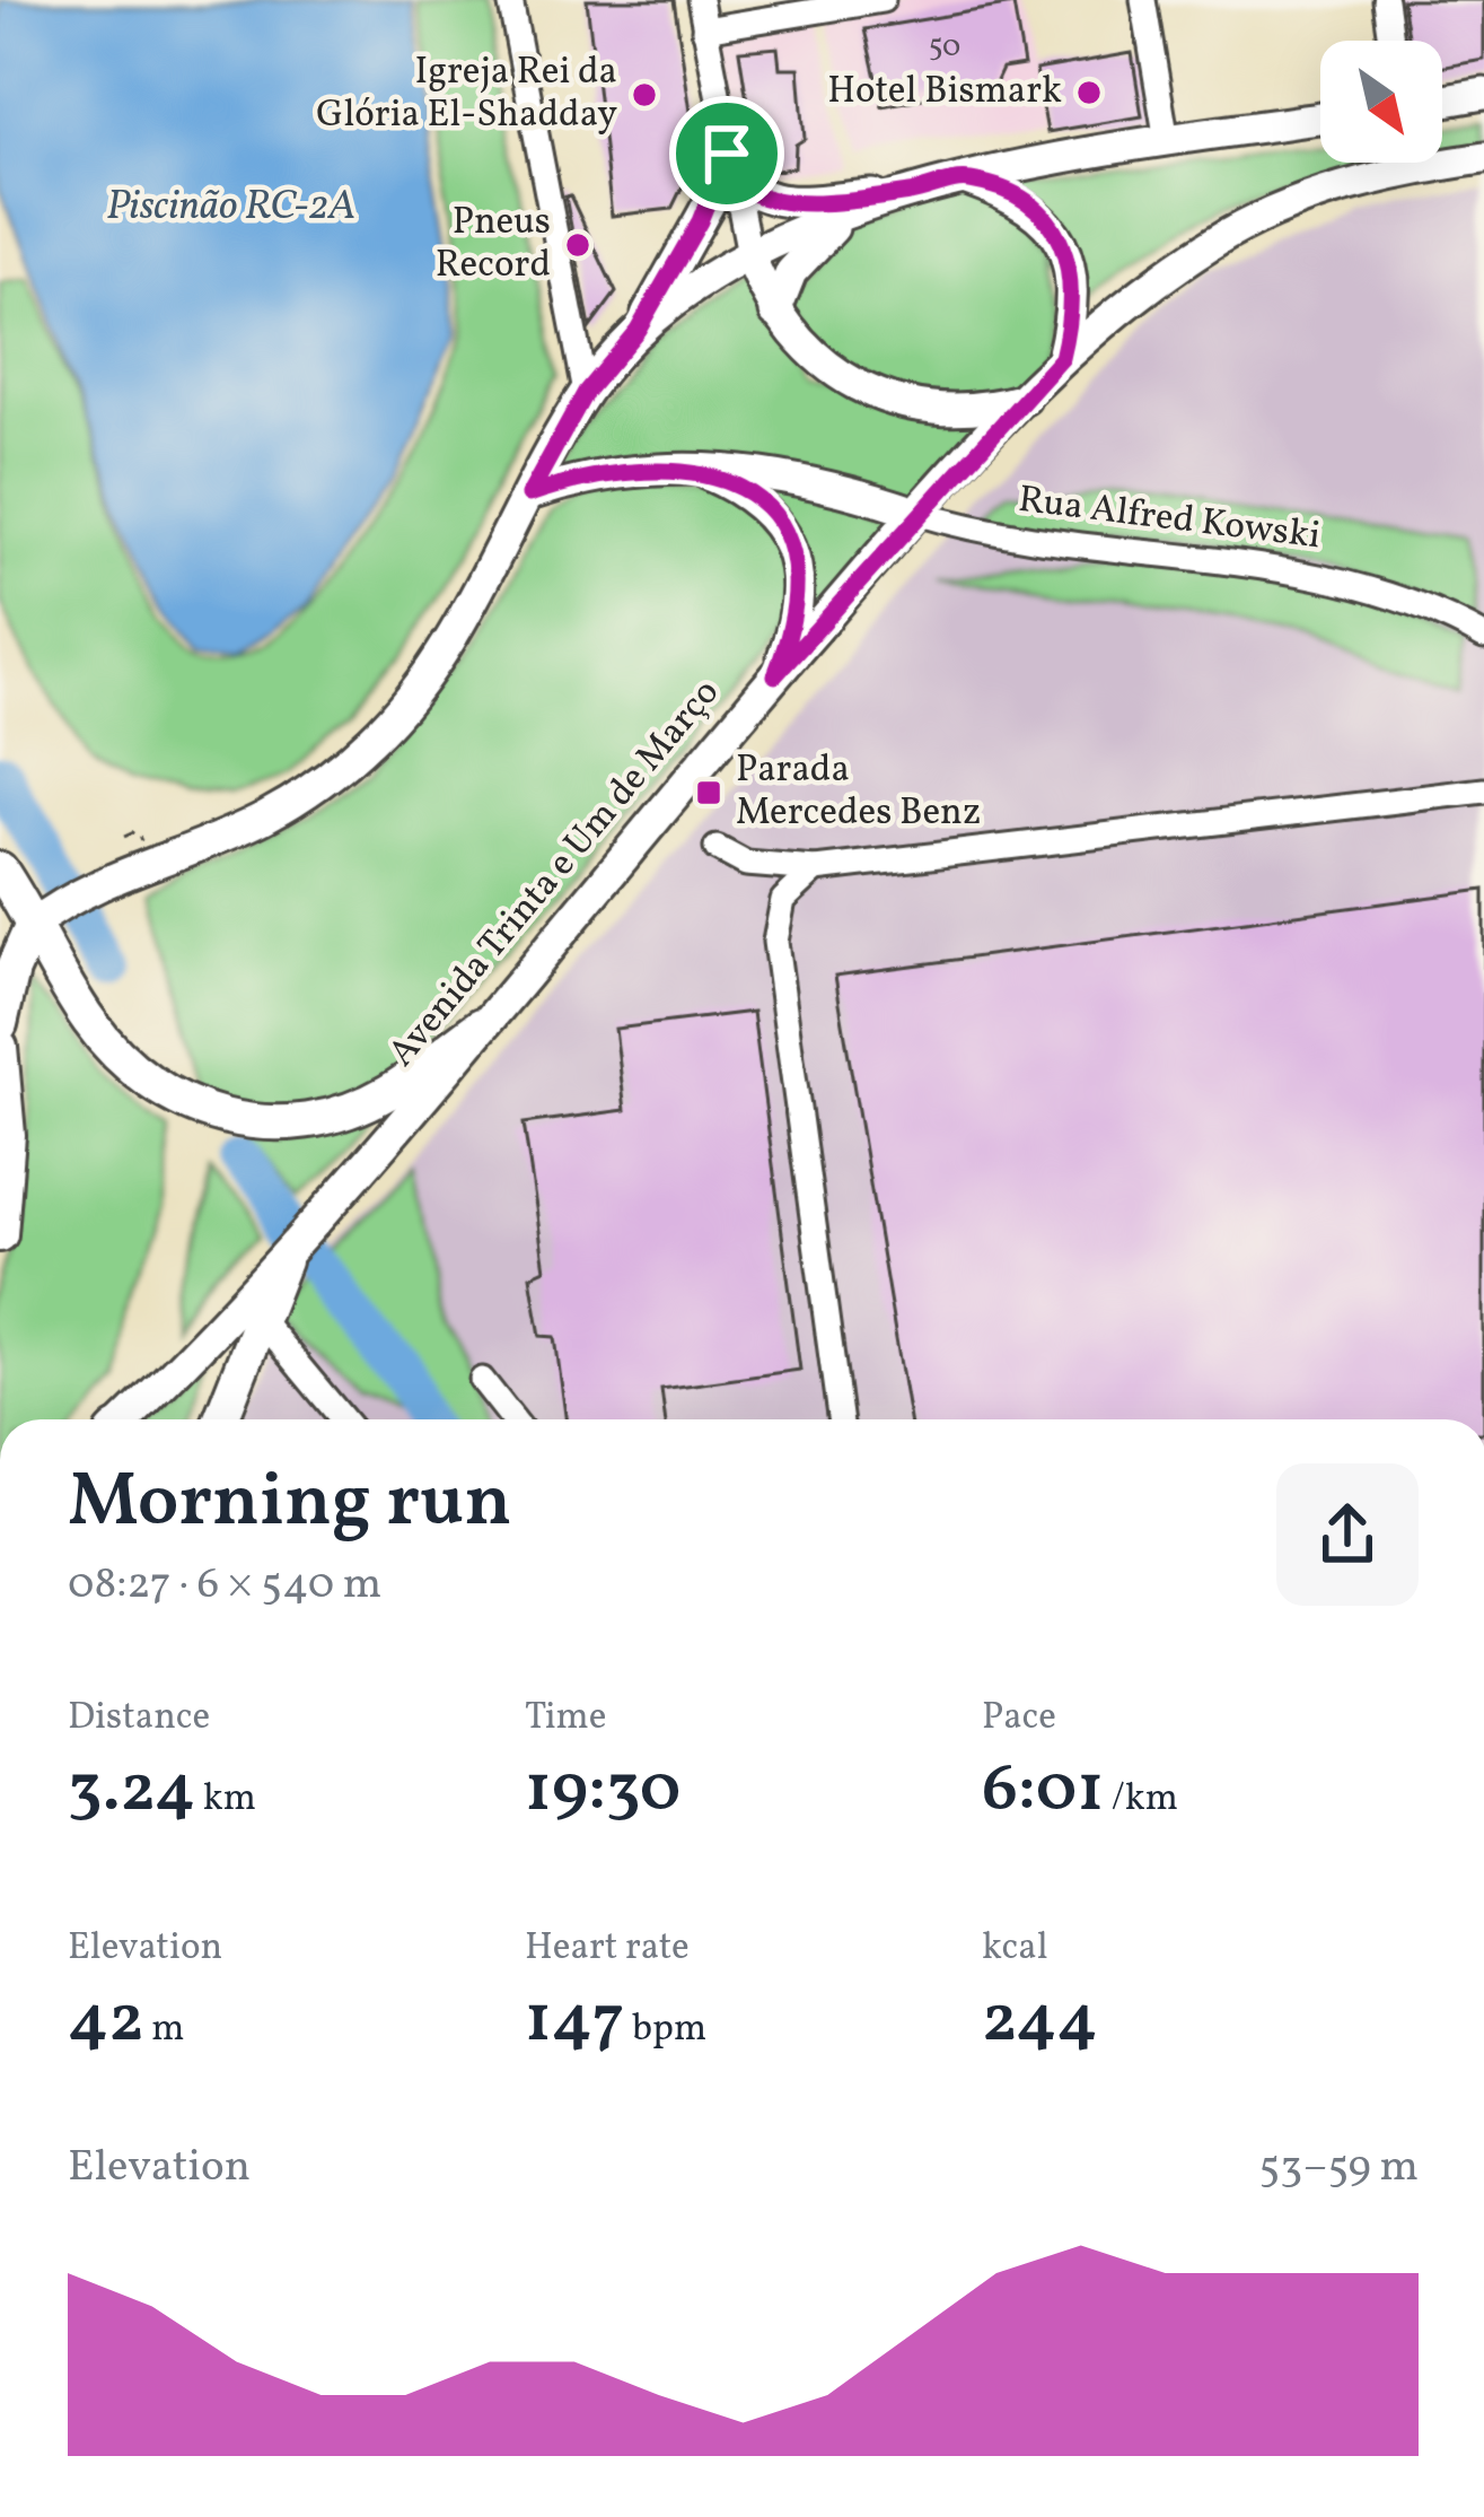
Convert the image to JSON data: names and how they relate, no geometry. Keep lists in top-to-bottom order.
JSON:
{
  "streets": {
    "main road": ["Avenida Trinta e Um de Março"],
    "street": ["Rua Alfred Kowski"]
  },
  "crossings": [
    ["Rua Alfred Kowski", "Avenida Trinta e Um de Março"]
  ],
  "water": ["Piscinão RC-2A"],
  "places": {
    "other": ["Hotel Bismark", "Igreja Rei da Glória El-Shadday", "Pneus Record"],
    "transit": ["Parada Mercedes Benz"]
  },
  "house_numbers": ["50"],
  "north": "bottom right",
  "page": {
    "heading": ["Morning run", "08:27 · 6 × 540 m"],
    "stats": [
      ["Distance", "3.24 km"],
      ["Time", "19:30"],
      ["Pace", "6:01 /km"],
      ["Elevation", "42 m"],
      ["Heart rate", "147 bpm"],
      ["kcal", "244"]
    ],
    "chart": ["Elevation", "53–59 m"]
  }
}
